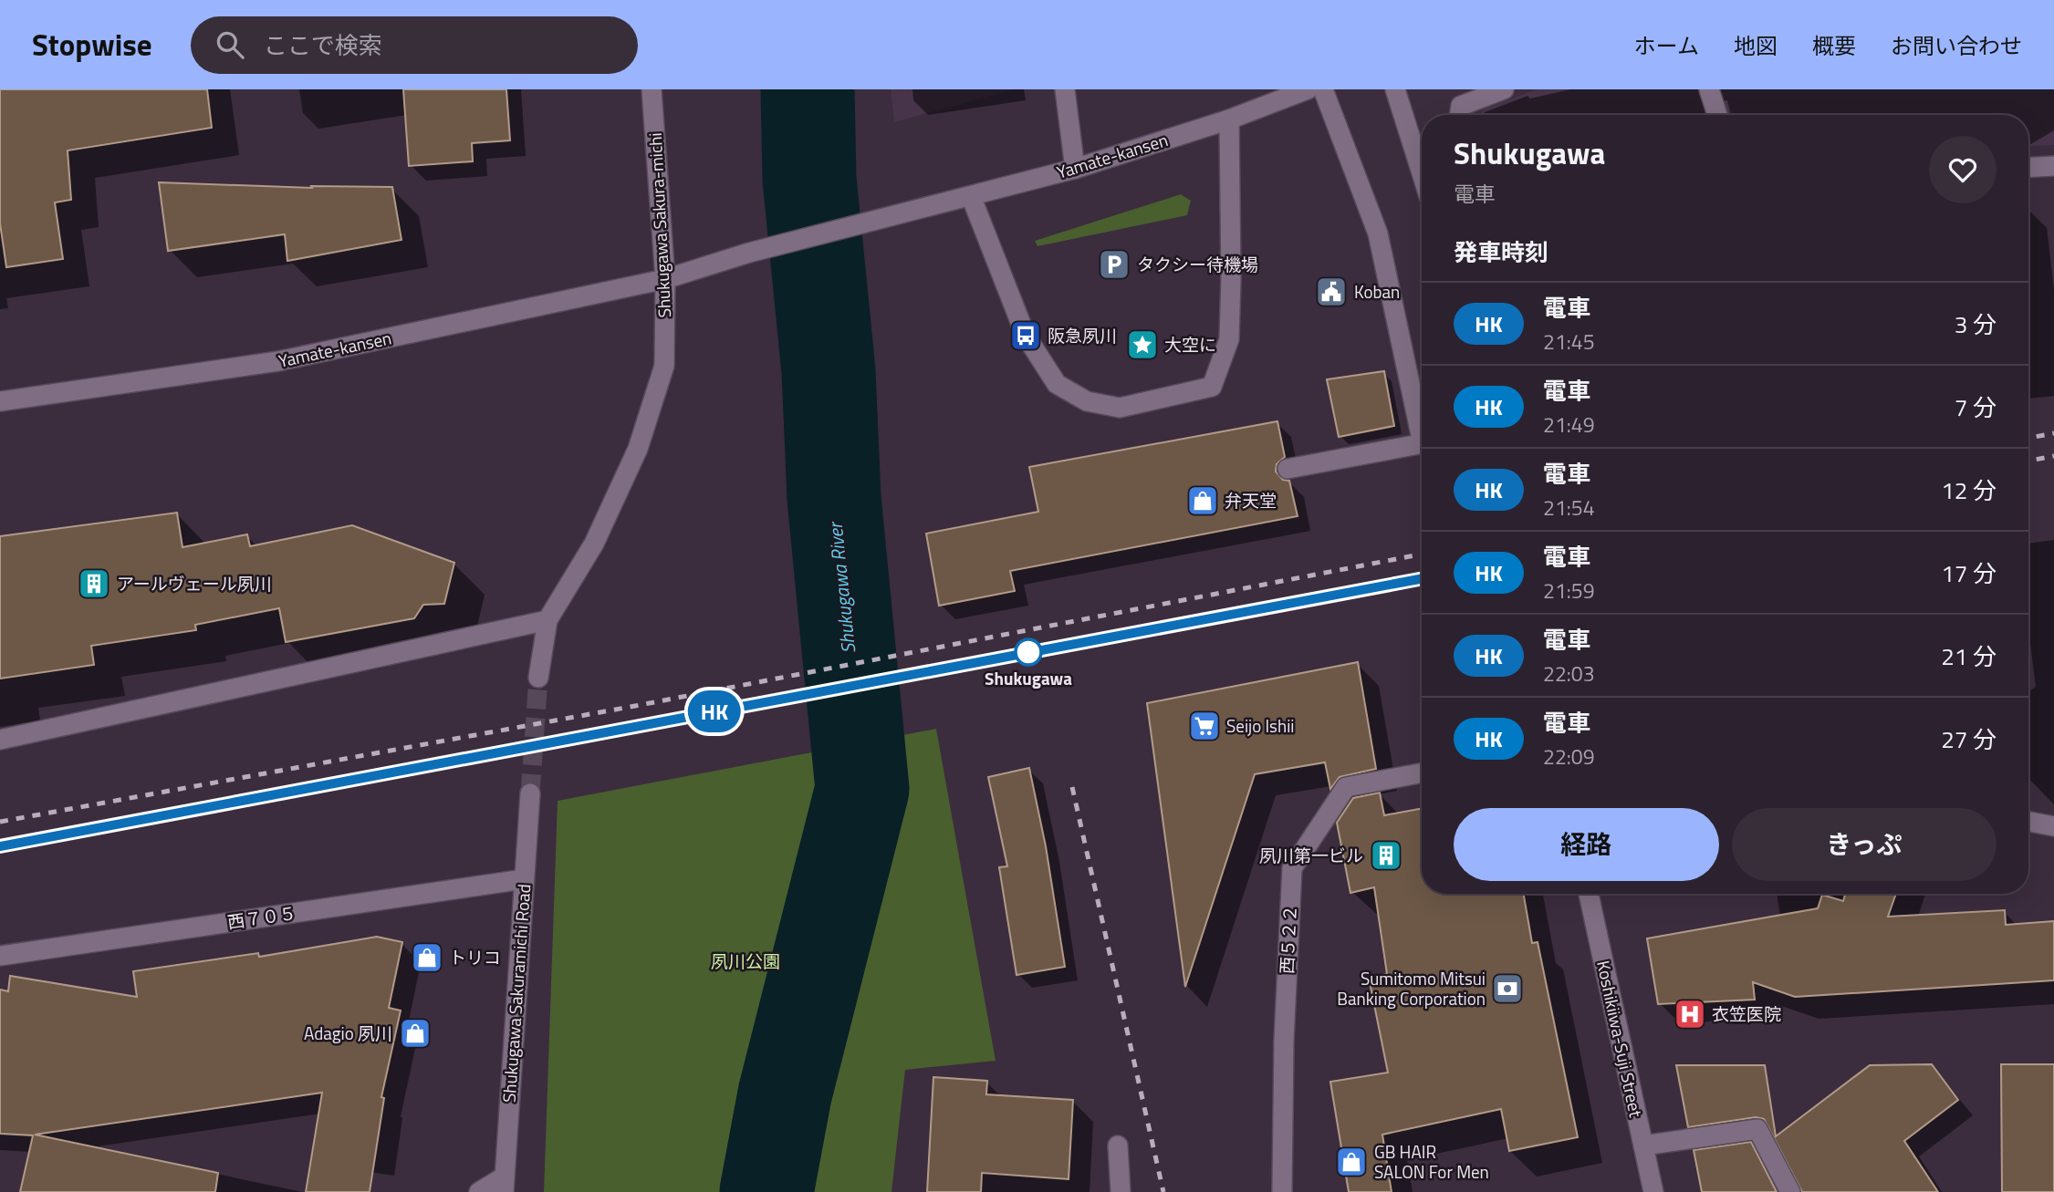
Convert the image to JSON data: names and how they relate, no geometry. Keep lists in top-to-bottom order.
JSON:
{
  "streets": {
    "street": [
      "Yamate-kansen",
      "Shukugawa Sakura-michi",
      "西７０５",
      "西５２２",
      "Shukugawa Sakuramichi Road",
      "Koshikiiwa-Suji Street"
    ]
  },
  "crossings": [
    ["Yamate-kansen", "Shukugawa Sakura-michi"],
    ["西７０５", "Shukugawa Sakuramichi Road"]
  ],
  "water": ["Shukugawa River"],
  "parks": ["夙川公園"],
  "places": {
    "parking": ["タクシー待機場"],
    "public building": ["Koban"],
    "bus stop": ["阪急夙川"],
    "place": ["大空に"],
    "shop": [
      "弁天堂",
      "トリコ",
      "Adagio 夙川",
      "GB HAIR SALON For Men"
    ],
    "building": ["アールヴェール夙川", "夙川第一ビル"],
    "other": ["Shukugawa"],
    "supermarket": ["Seijo Ishii"],
    "bank": ["Sumitomo Mitsui Banking Corporation"],
    "hospital": ["衣笠医院"]
  },
  "page": {
    "header": "Stopwise",
    "search": "ここで検索",
    "nav": [
      "ホーム",
      "地図",
      "概要",
      "お問い合わせ"
    ],
    "on_map": "HK",
    "heading": [
      ["Shukugawa", "電車"],
      "発車時刻"
    ],
    "list": [
      {
        "mark": "HK",
        "name": "電車",
        "note": "21:45",
        "value": "3 分"
      },
      {
        "mark": "HK",
        "name": "電車",
        "note": "21:49",
        "value": "7 分"
      },
      {
        "mark": "HK",
        "name": "電車",
        "note": "21:54",
        "value": "12 分"
      },
      {
        "mark": "HK",
        "name": "電車",
        "note": "21:59",
        "value": "17 分"
      },
      {
        "mark": "HK",
        "name": "電車",
        "note": "22:03",
        "value": "21 分"
      },
      {
        "mark": "HK",
        "name": "電車",
        "note": "22:09",
        "value": "27 分"
      }
    ],
    "buttons": ["経路", "きっぷ"]
  }
}
